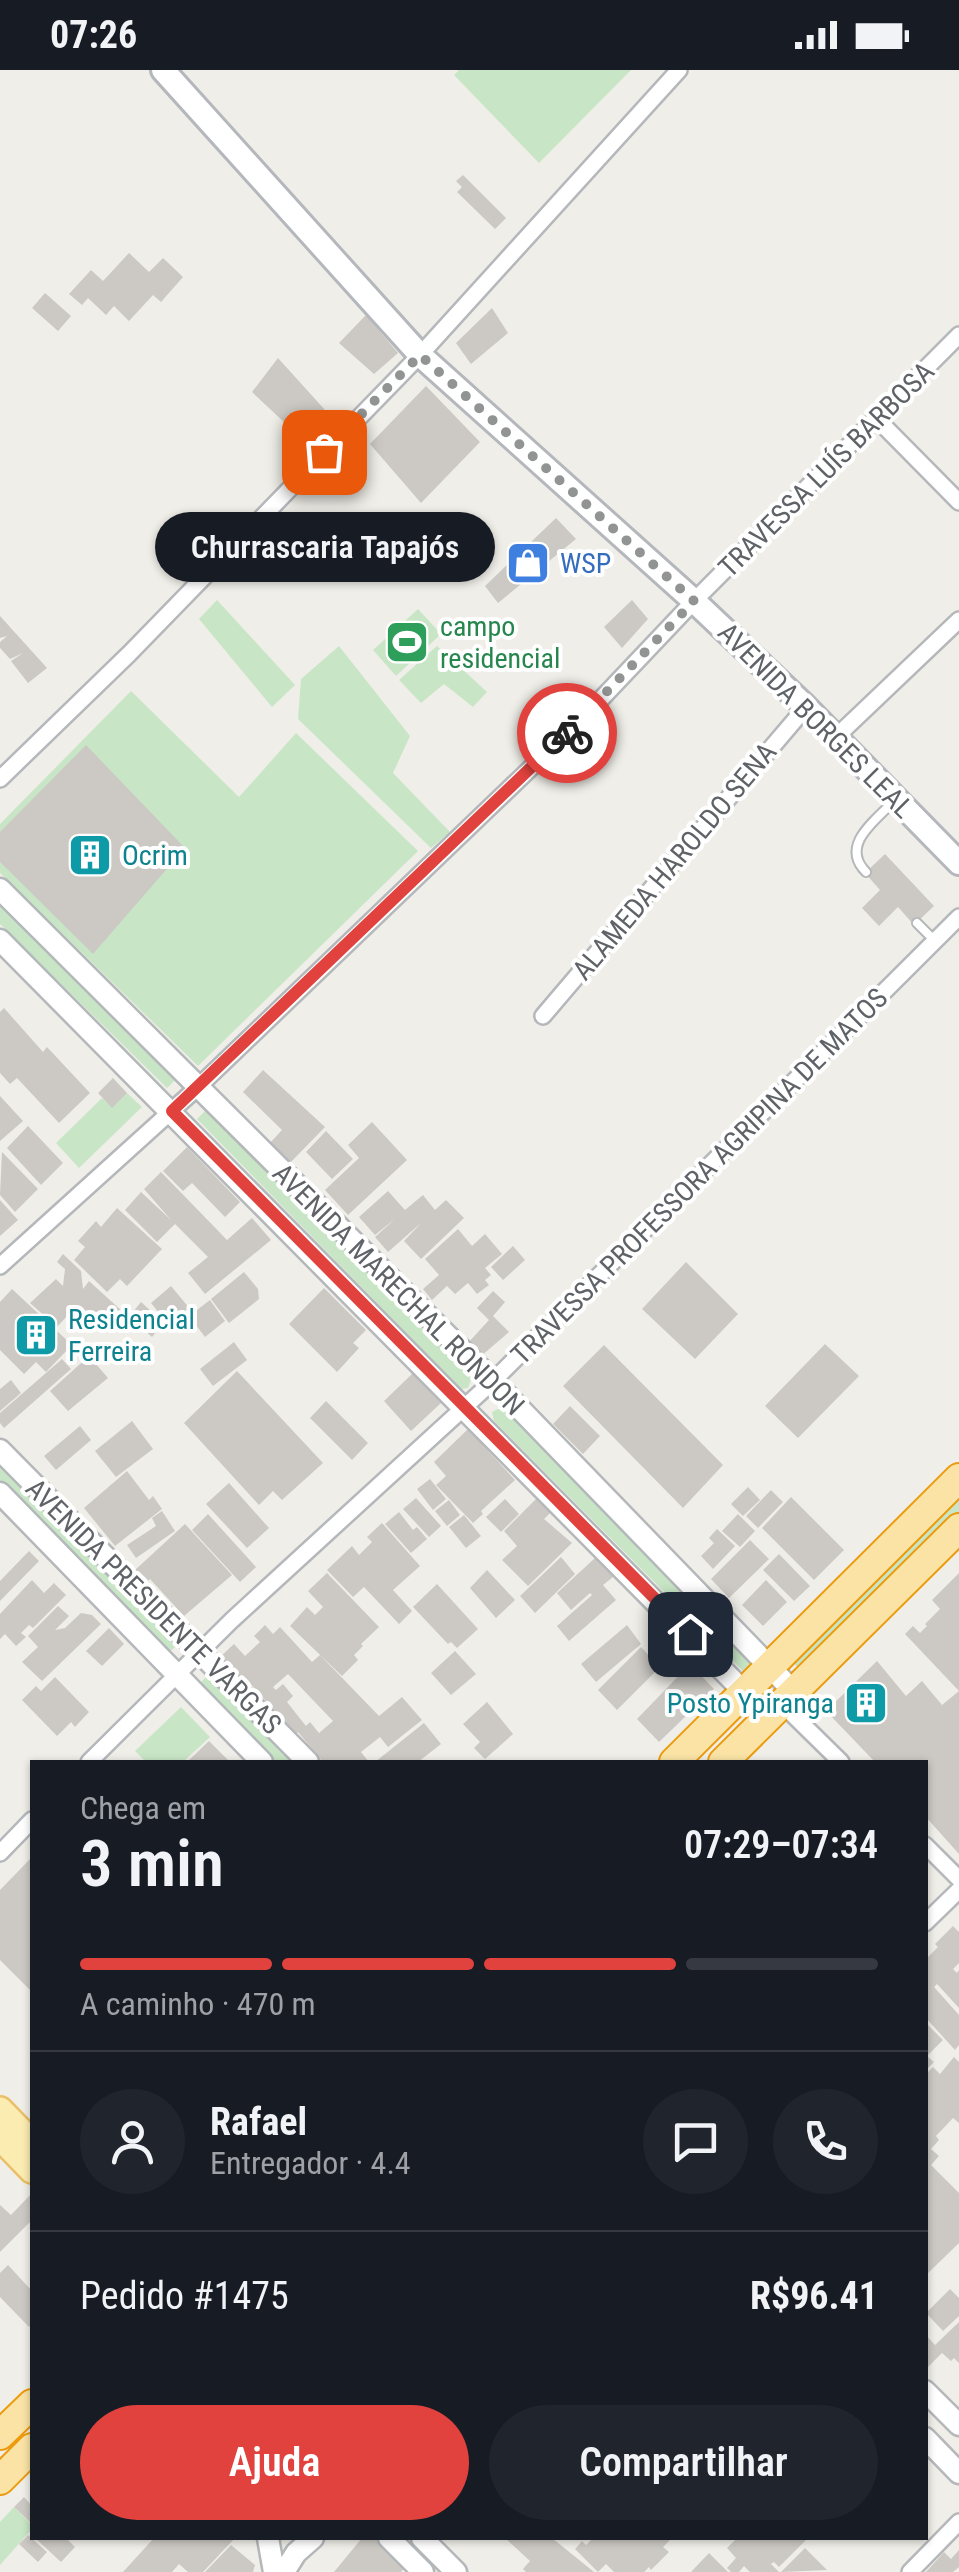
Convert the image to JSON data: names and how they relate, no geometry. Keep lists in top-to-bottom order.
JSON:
{
  "streets": {
    "main road": ["AVENIDA BORGES LEAL"],
    "street": [
      "TRAVESSA LUÍS BARBOSA",
      "ALAMEDA HAROLDO SENA",
      "TRAVESSA PROFESSORA AGRIPINA DE MATOS",
      "AVENIDA MARECHAL RONDON",
      "AVENIDA PRESIDENTE VARGAS"
    ]
  },
  "crossings": [
    ["TRAVESSA LUÍS BARBOSA", "AVENIDA BORGES LEAL"],
    ["TRAVESSA LUÍS BARBOSA", "AVENIDA MARECHAL RONDON"],
    ["AVENIDA BORGES LEAL", "ALAMEDA HAROLDO SENA"],
    ["TRAVESSA PROFESSORA AGRIPINA DE MATOS", "AVENIDA MARECHAL RONDON"],
    ["TRAVESSA PROFESSORA AGRIPINA DE MATOS", "AVENIDA PRESIDENTE VARGAS"]
  ],
  "places": {
    "other": ["Churrascaria Tapajós"],
    "shop": ["WSP"],
    "sports": ["campo residencial"],
    "building": ["Ocrim", "Residencial Ferreira", "Posto Ypiranga"]
  },
  "page": {
    "status": "07:26",
    "bubble": "Churrascaria Tapajós",
    "heading": ["3 min", "Chega em", "07:29–07:34"],
    "panel": [
      "Rafael",
      "Entregador · 4.4",
      "Pedido #1475",
      "R$96.41"
    ],
    "bar": "A caminho · 470 m",
    "buttons": ["Ajuda", "Compartilhar"]
  }
}
